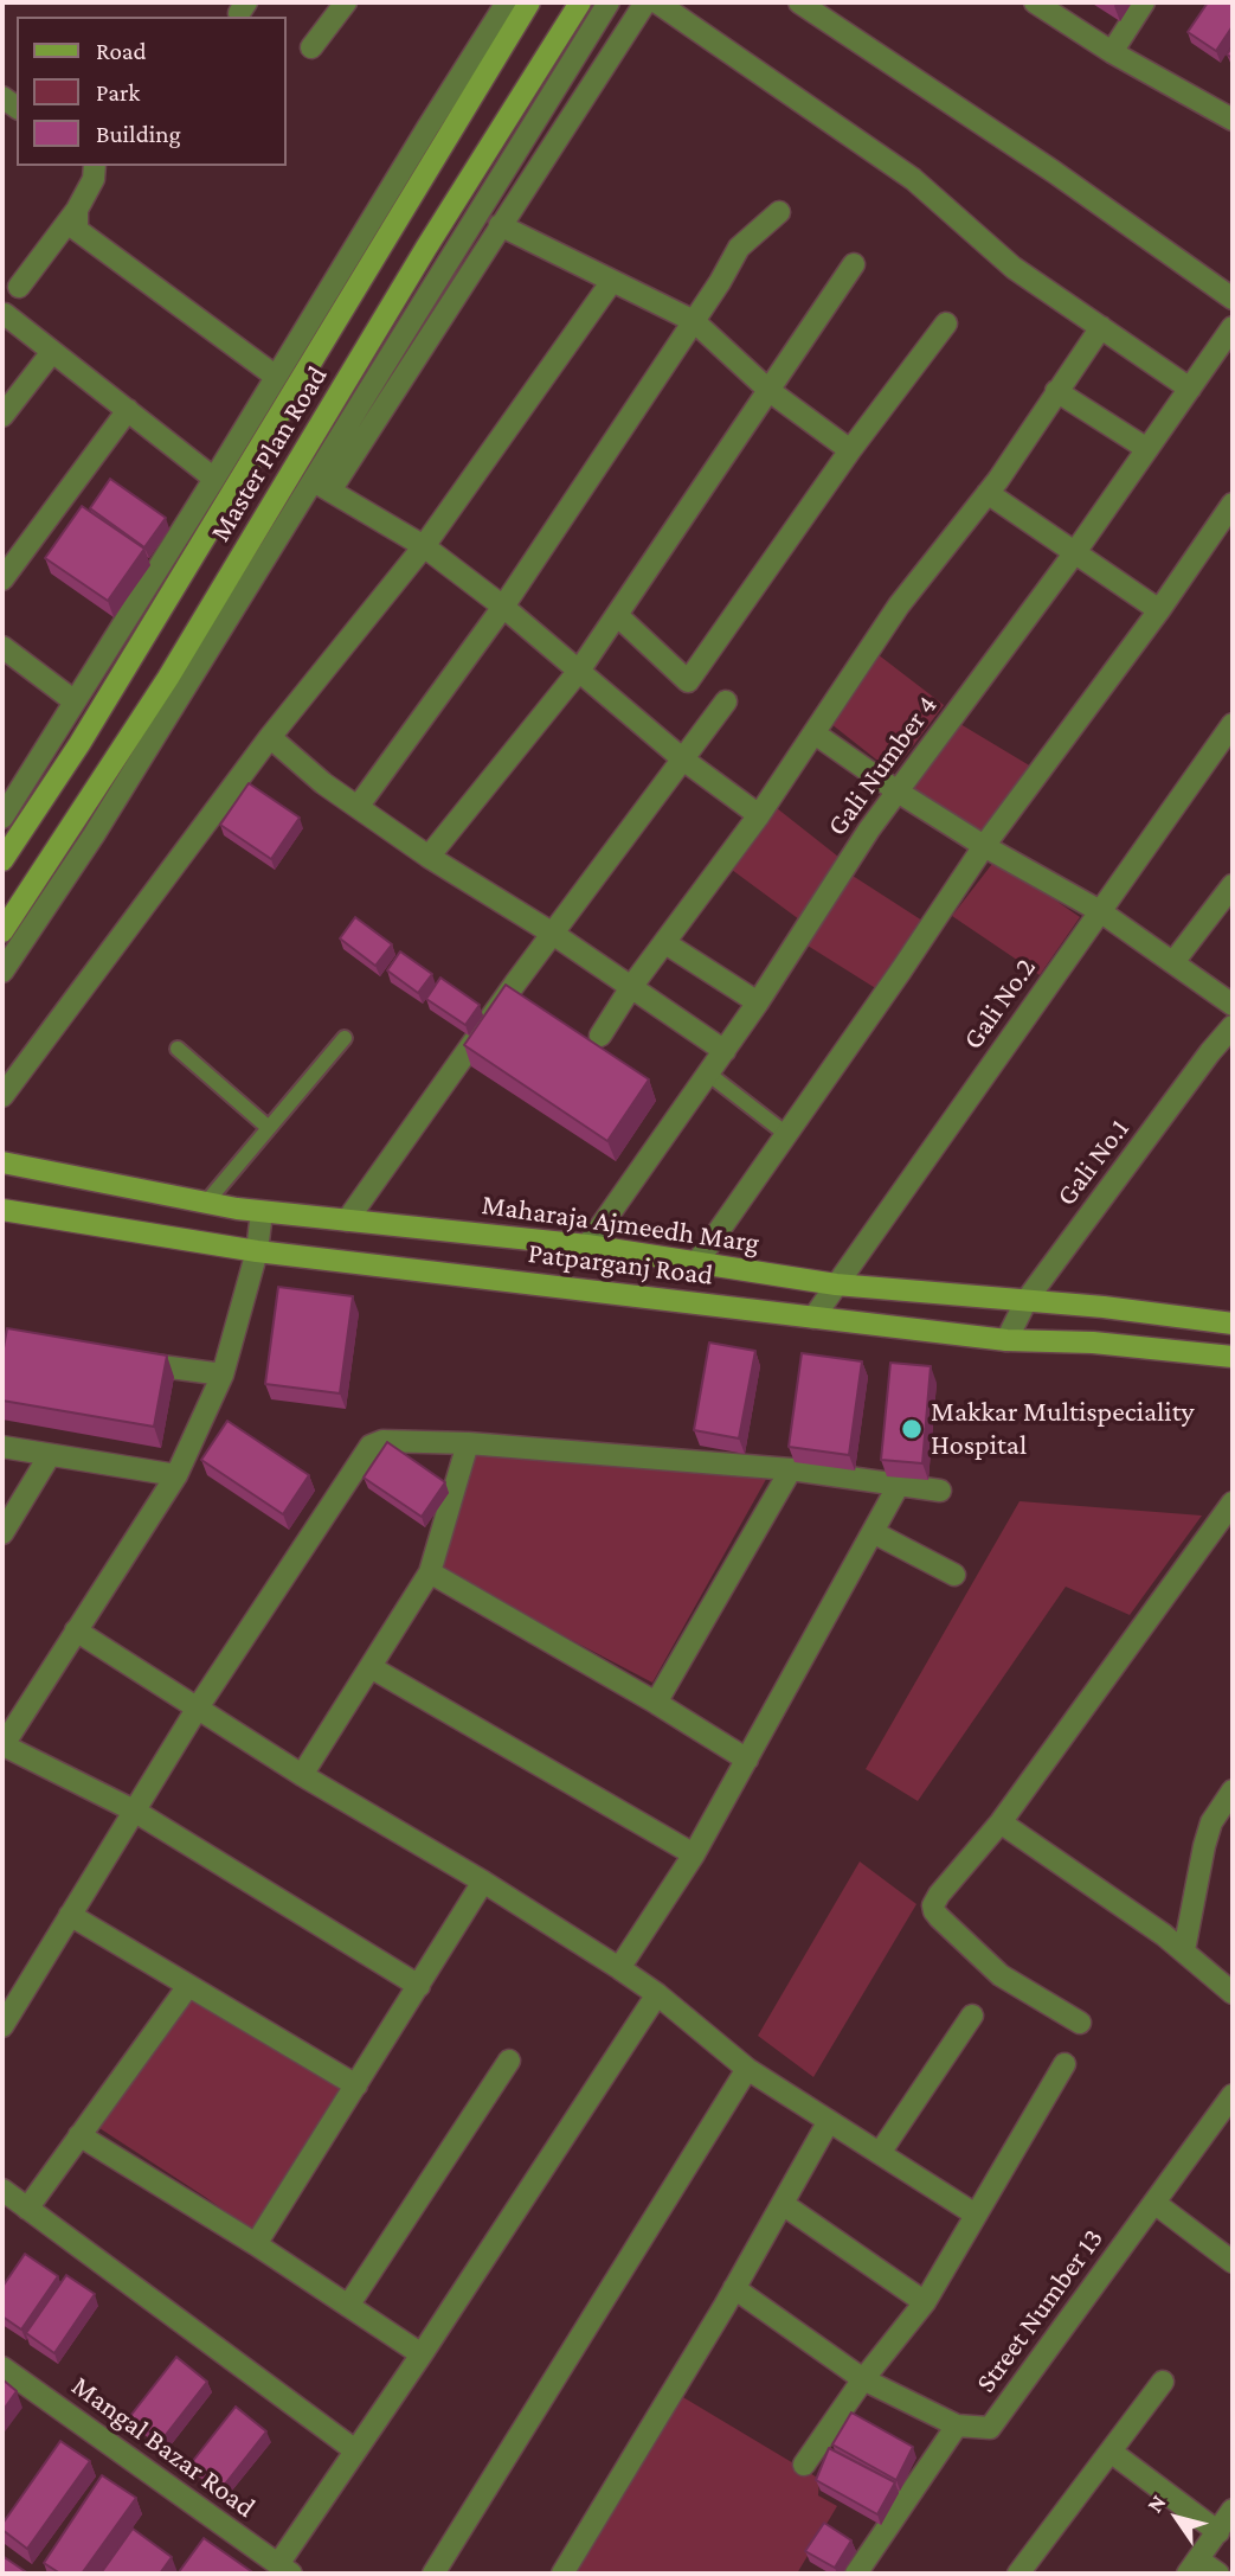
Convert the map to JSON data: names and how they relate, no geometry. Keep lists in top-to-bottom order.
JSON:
{
  "streets": {
    "main road": ["Master Plan Road", "Maharaja Ajmeedh Marg", "Patparganj Road"],
    "street": [
      "Gali Number 4",
      "Gali No.2",
      "Gali No.1",
      "Street Number 13",
      "Mangal Bazar Road"
    ]
  },
  "crossings": [
    ["Gali Number 4", "Maharaja Ajmeedh Marg"],
    ["Gali No.2", "Maharaja Ajmeedh Marg"],
    ["Gali No.2", "Patparganj Road"],
    ["Gali No.1", "Maharaja Ajmeedh Marg"],
    ["Gali No.1", "Patparganj Road"]
  ],
  "places": ["Makkar Multispeciality Hospital"],
  "legend": ["Road", "Park", "Building"],
  "north": "top left"
}
